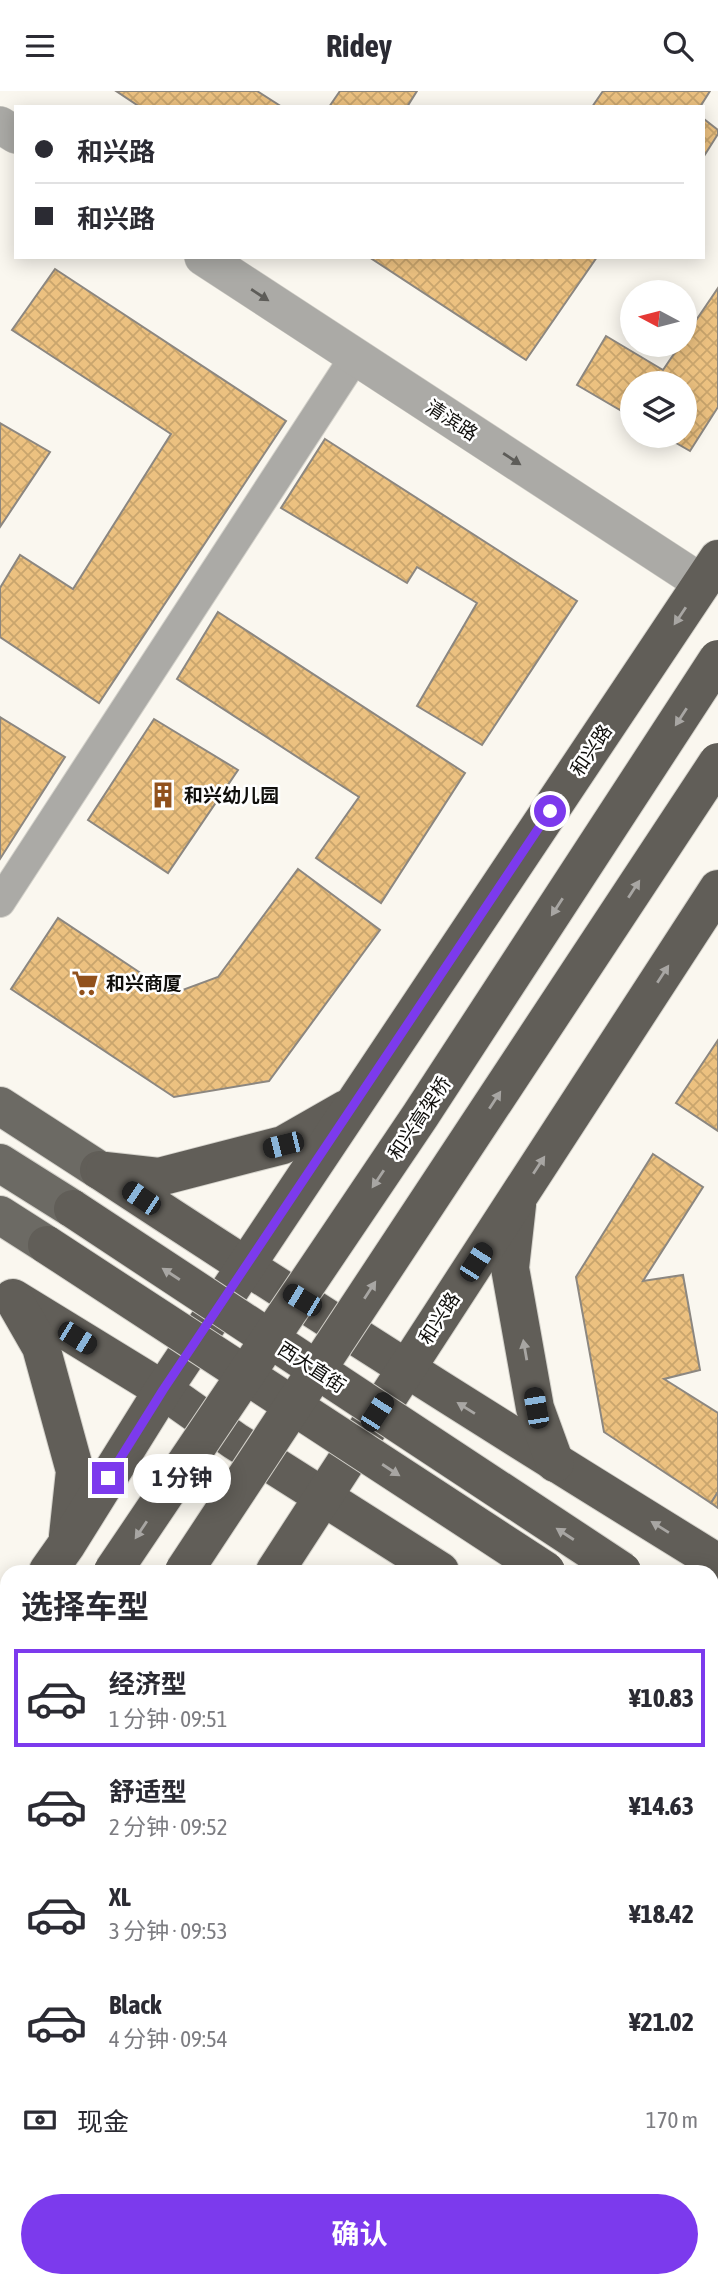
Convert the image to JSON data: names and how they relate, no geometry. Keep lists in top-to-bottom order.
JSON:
{
  "streets": {
    "highway": ["和兴路", "和兴高架桥", "西大直街"],
    "street": ["清滨路"]
  },
  "crossings": [
    ["清滨路", "和兴路"]
  ],
  "one_way": ["清滨路", "西大直街"],
  "places": {
    "building": ["和兴幼儿园"],
    "supermarket": ["和兴商厦"]
  },
  "north": "left",
  "page": {
    "header": "Ridey",
    "banner": ["和兴路", "和兴路"],
    "bubble": "1 分钟",
    "heading": "选择车型",
    "list": [
      {
        "name": "经济型",
        "note": "1 分钟 · 09:51",
        "value": "¥10.83"
      },
      {
        "name": "舒适型",
        "note": "2 分钟 · 09:52",
        "value": "¥14.63"
      },
      {
        "name": "XL",
        "note": "3 分钟 · 09:53",
        "value": "¥18.42"
      },
      {
        "name": "Black",
        "note": "4 分钟 · 09:54",
        "value": "¥21.02"
      }
    ],
    "pay": ["现金", "170 m"],
    "buttons": "确认"
  }
}
